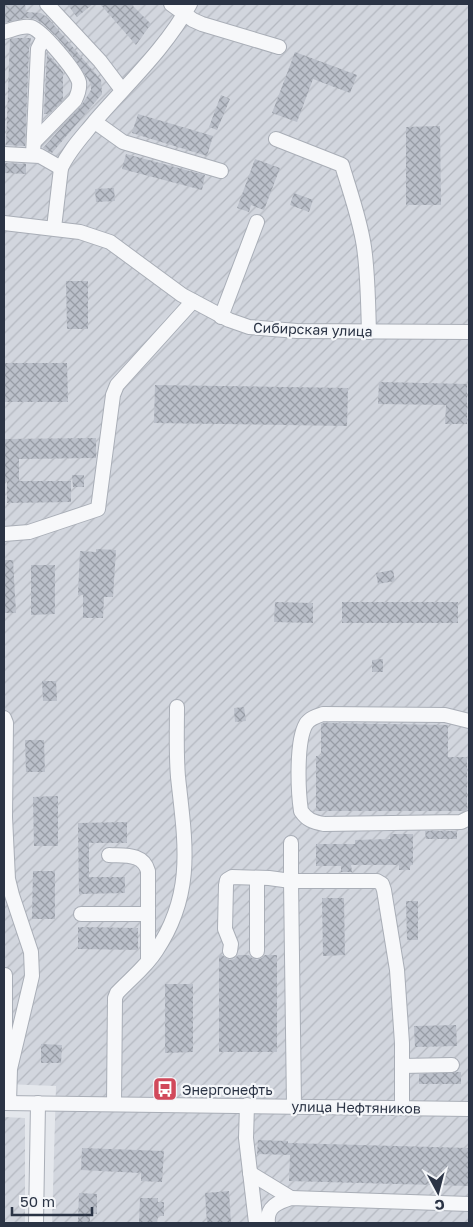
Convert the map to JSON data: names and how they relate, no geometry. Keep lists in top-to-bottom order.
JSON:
{
  "streets": {
    "street": ["Сибирская улица", "улица Нефтяников"]
  },
  "places": {
    "bus stop": ["Энергонефть"]
  },
  "scale_bar": "50 m",
  "north": "bottom"
}
